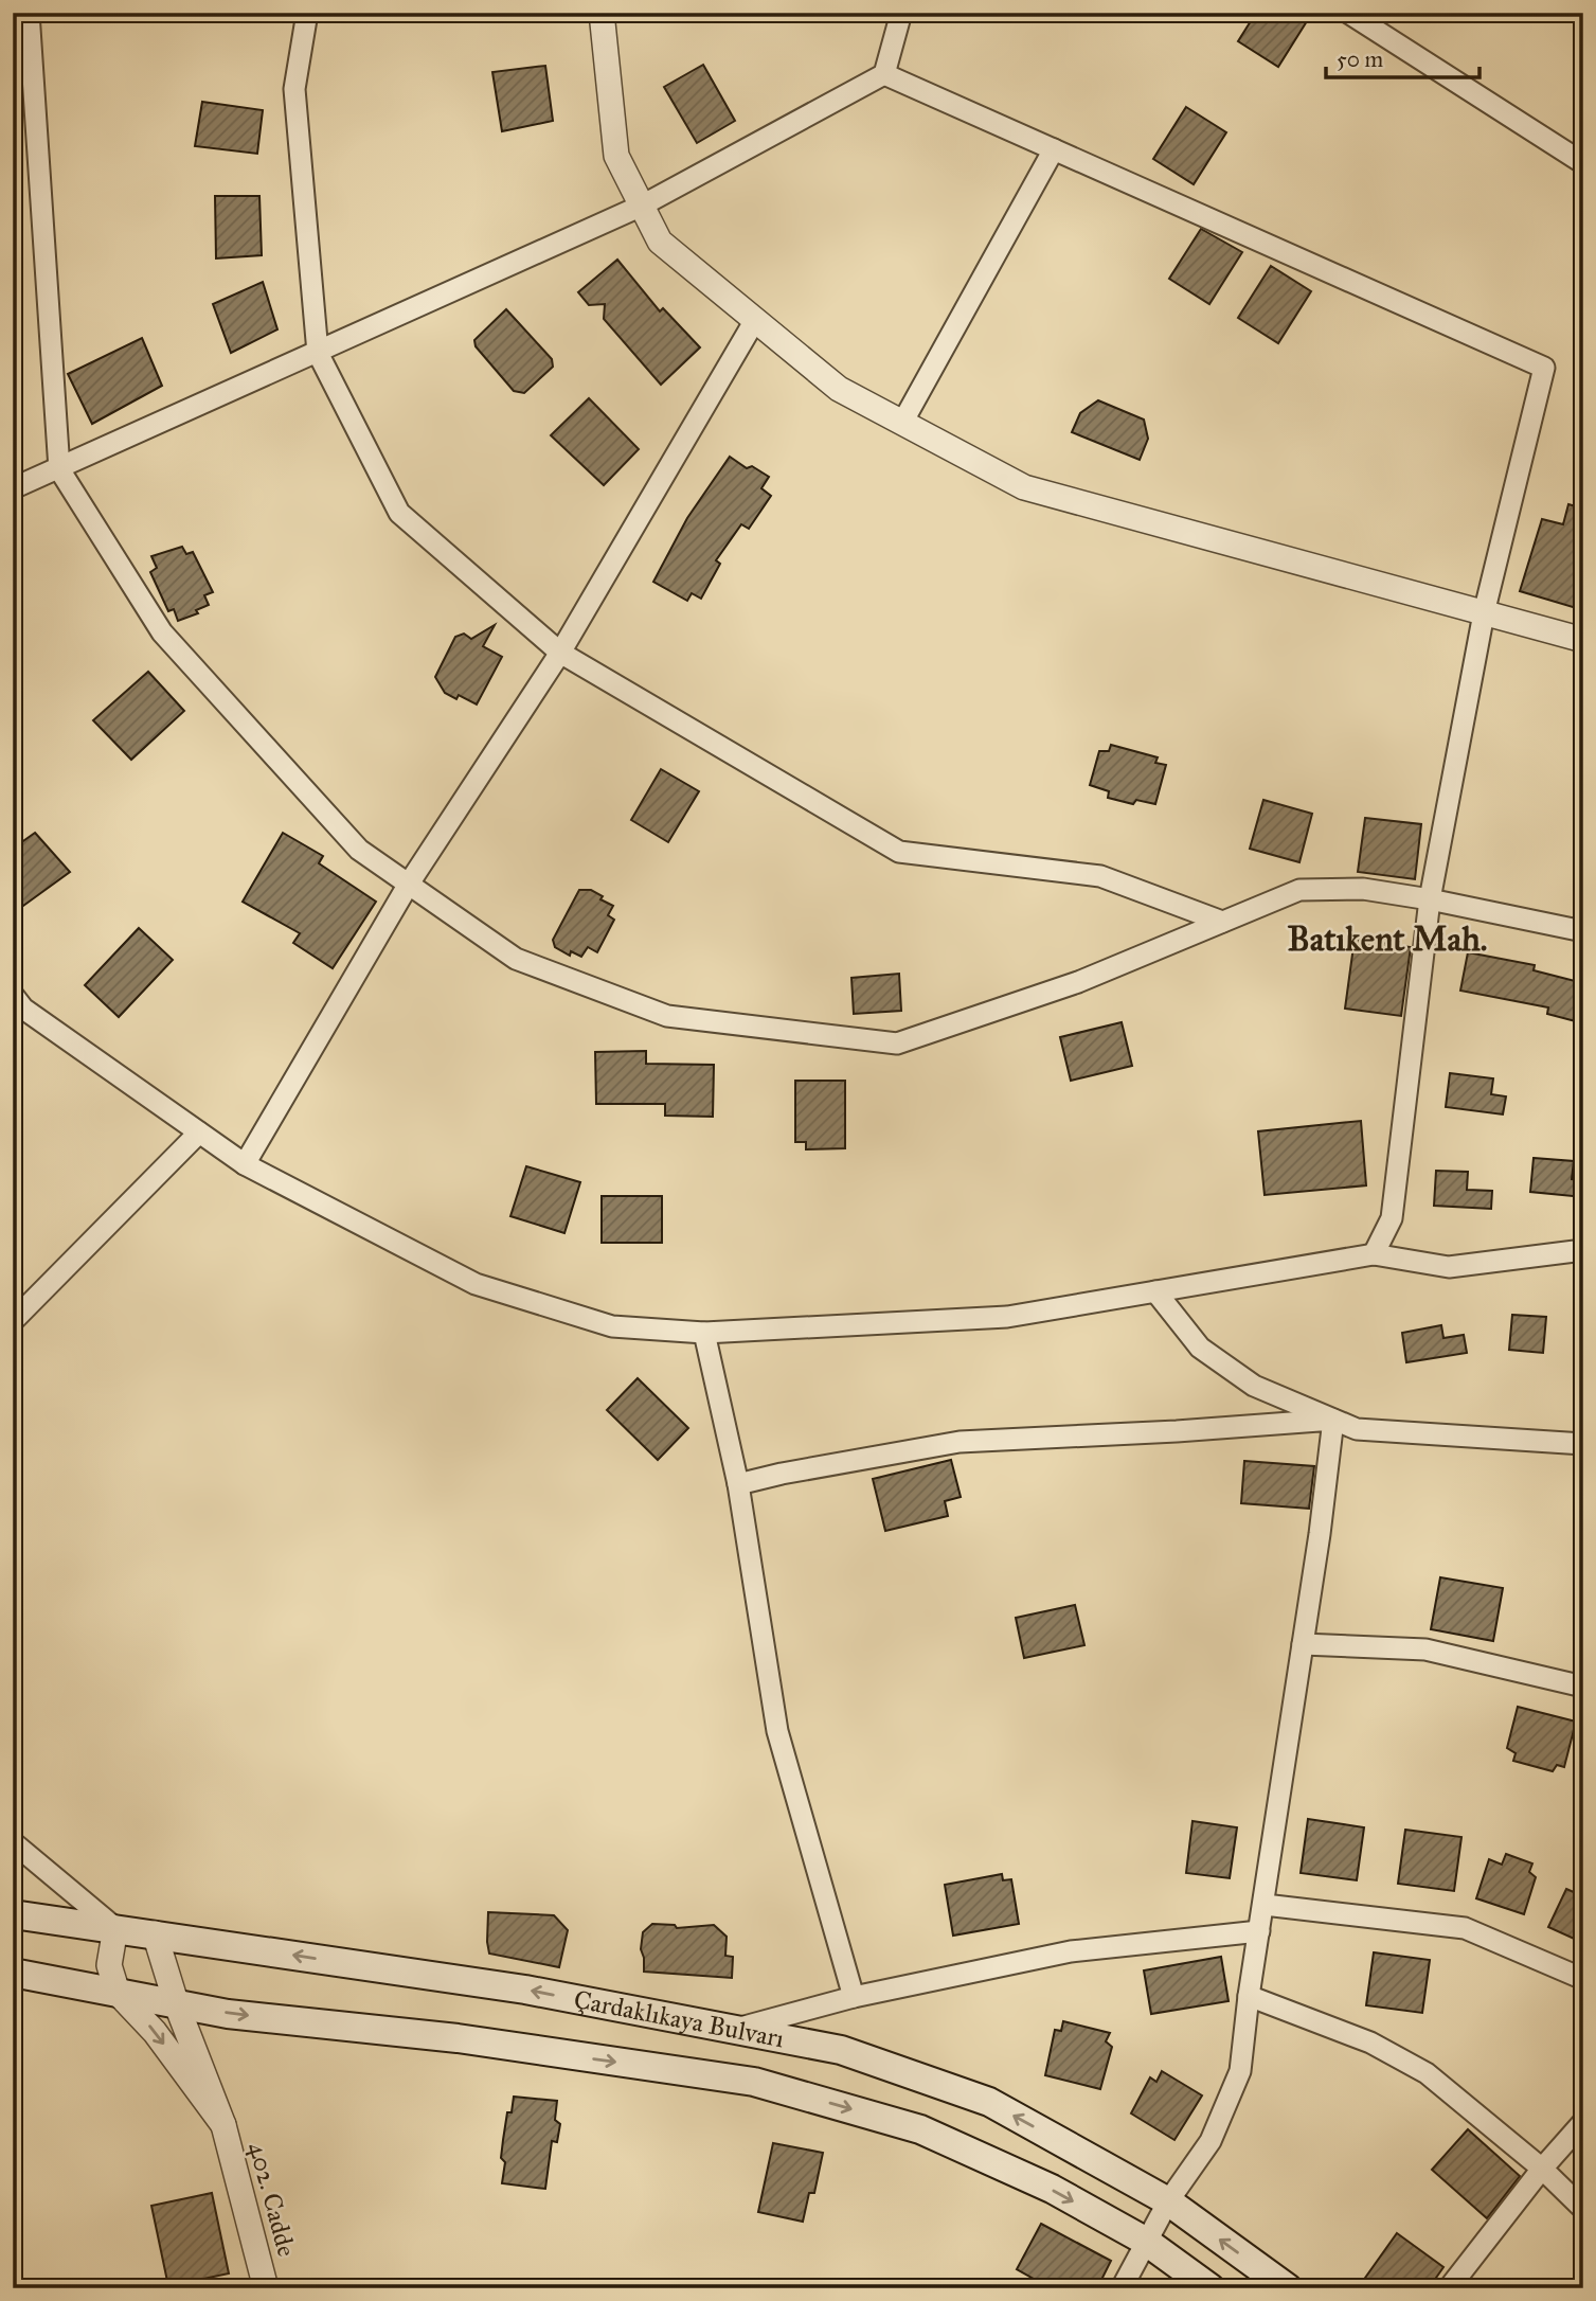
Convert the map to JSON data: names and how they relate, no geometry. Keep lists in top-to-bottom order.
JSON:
{
  "streets": {
    "main road": ["Çardaklıkaya Bulvarı"],
    "street": ["402. Cadde"]
  },
  "crossings": [
    ["Çardaklıkaya Bulvarı", "402. Cadde"]
  ],
  "districts": ["Batıkent Mah."],
  "scale_bar": "50 m"
}
